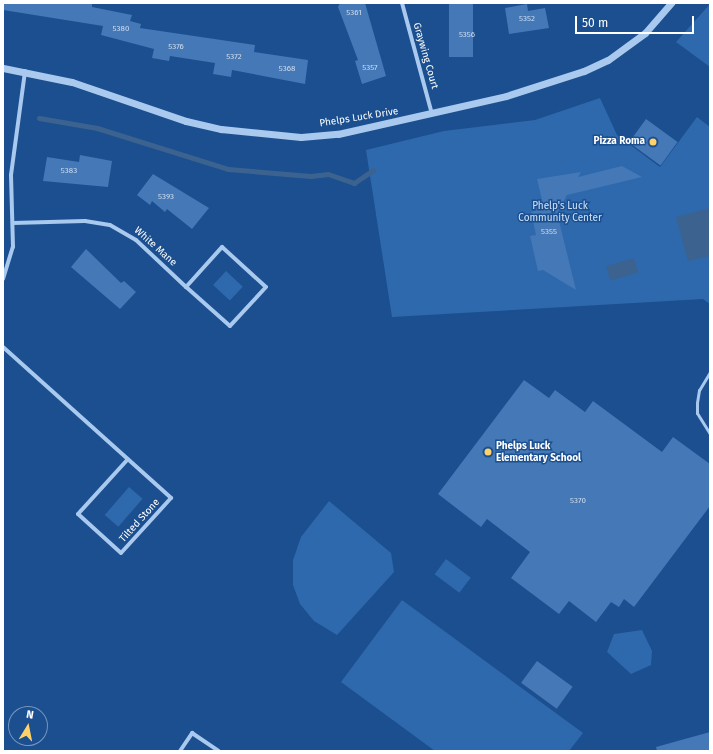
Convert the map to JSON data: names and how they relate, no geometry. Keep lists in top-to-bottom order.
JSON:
{
  "streets": {
    "street": [
      "Graywing Court",
      "Phelps Luck Drive",
      "White Mane",
      "Tilted Stone"
    ]
  },
  "crossings": [
    ["Graywing Court", "Phelps Luck Drive"]
  ],
  "parks": ["Phelp's Luck Community Center"],
  "places": ["Pizza Roma", "Phelps Luck Elementary School"],
  "house_numbers": [
    "5361",
    "5352",
    "5380",
    "5356",
    "5376",
    "5372",
    "5357",
    "5368",
    "5383",
    "5393",
    "5355",
    "5370"
  ],
  "scale_bar": "50 m",
  "north": "top"
}
